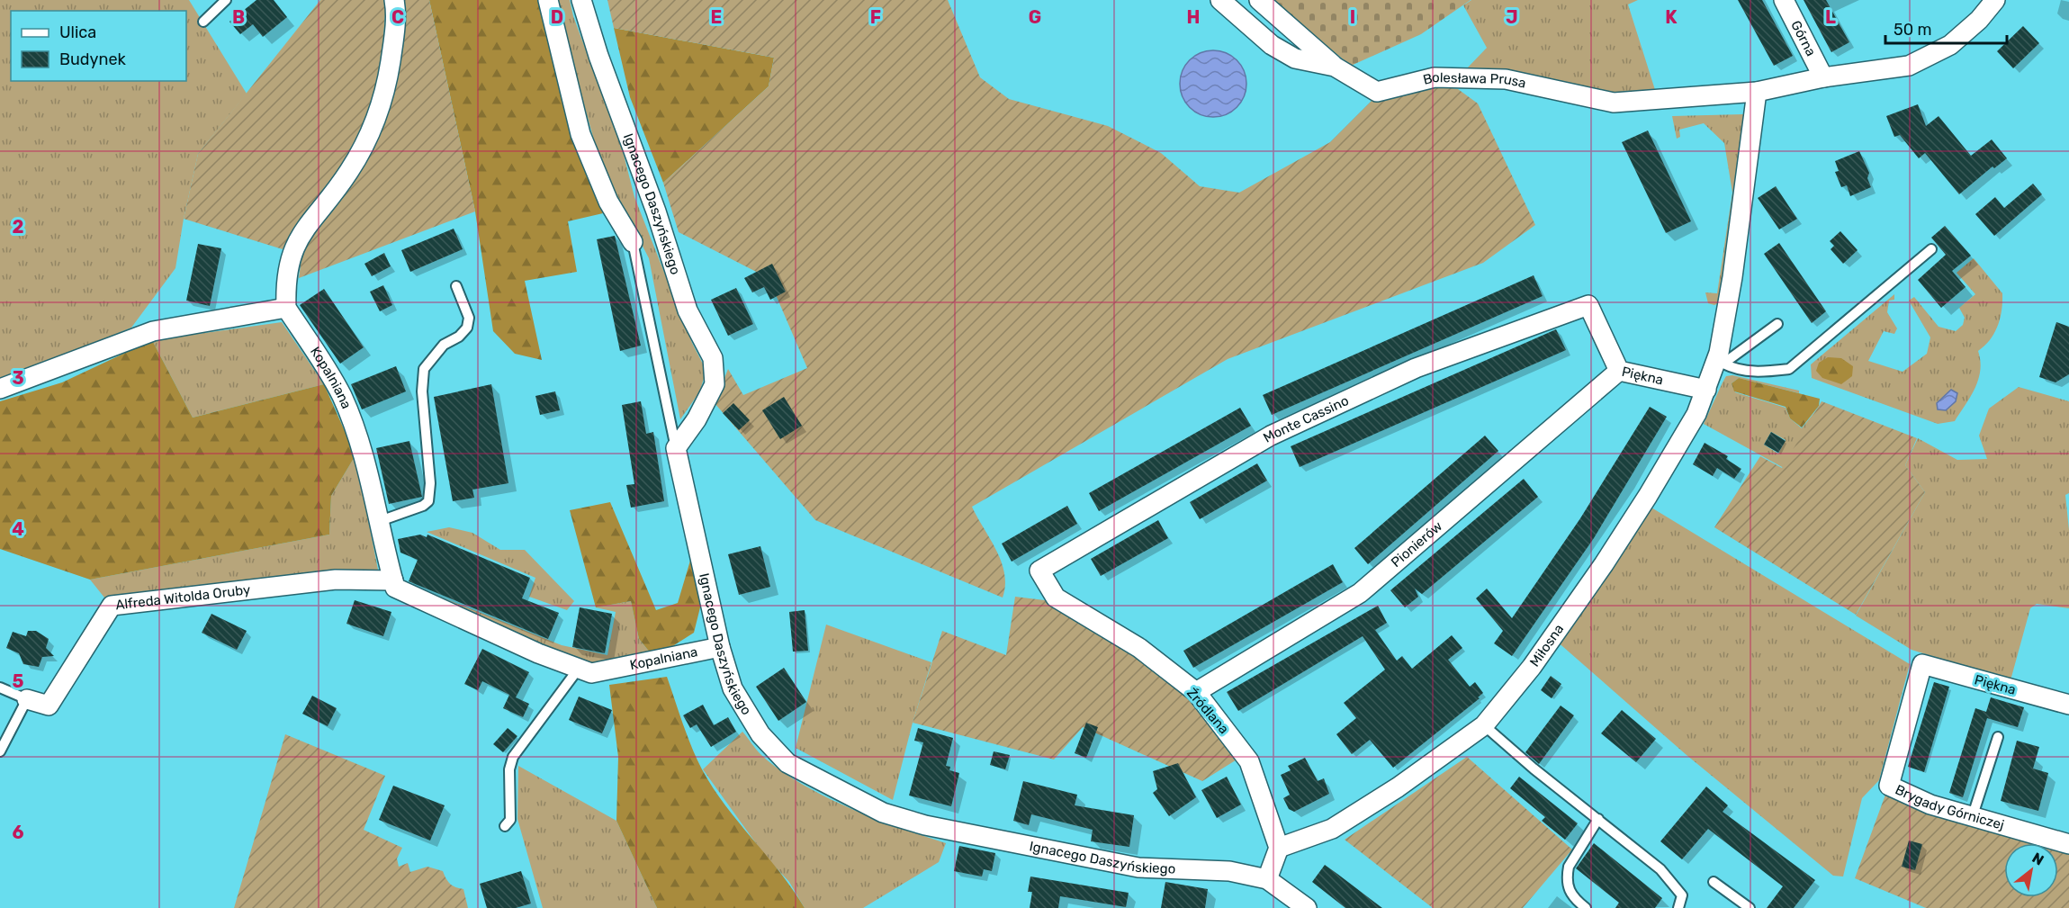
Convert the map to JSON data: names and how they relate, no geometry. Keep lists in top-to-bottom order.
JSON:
{
  "streets": {
    "street": [
      "Górna",
      "Bolesława Prusa",
      "Ignacego Daszyńskiego",
      "Piękna",
      "Kopalniana",
      "Monte Cassino",
      "Pionierów",
      "Alfreda Witolda Oruby",
      "Miłosna",
      "Źródlana",
      "Brygady Górniczej"
    ]
  },
  "crossings": [
    ["Górna", "Bolesława Prusa"],
    ["Ignacego Daszyńskiego", "Kopalniana"],
    ["Piękna", "Monte Cassino"],
    ["Piękna", "Pionierów"],
    ["Piękna", "Miłosna"],
    ["Piękna", "Brygady Górniczej"],
    ["Kopalniana", "Alfreda Witolda Oruby"],
    ["Monte Cassino", "Źródlana"],
    ["Pionierów", "Źródlana"],
    ["Miłosna", "Źródlana"]
  ],
  "legend": ["Ulica", "Budynek"],
  "scale_bar": "50 m",
  "north": "top right",
  "grid": {
    "columns": [
      "B",
      "C",
      "D",
      "E",
      "F",
      "G",
      "H",
      "I",
      "J",
      "K",
      "L"
    ],
    "rows": [
      "2",
      "3",
      "4",
      "5",
      "6"
    ]
  }
}
